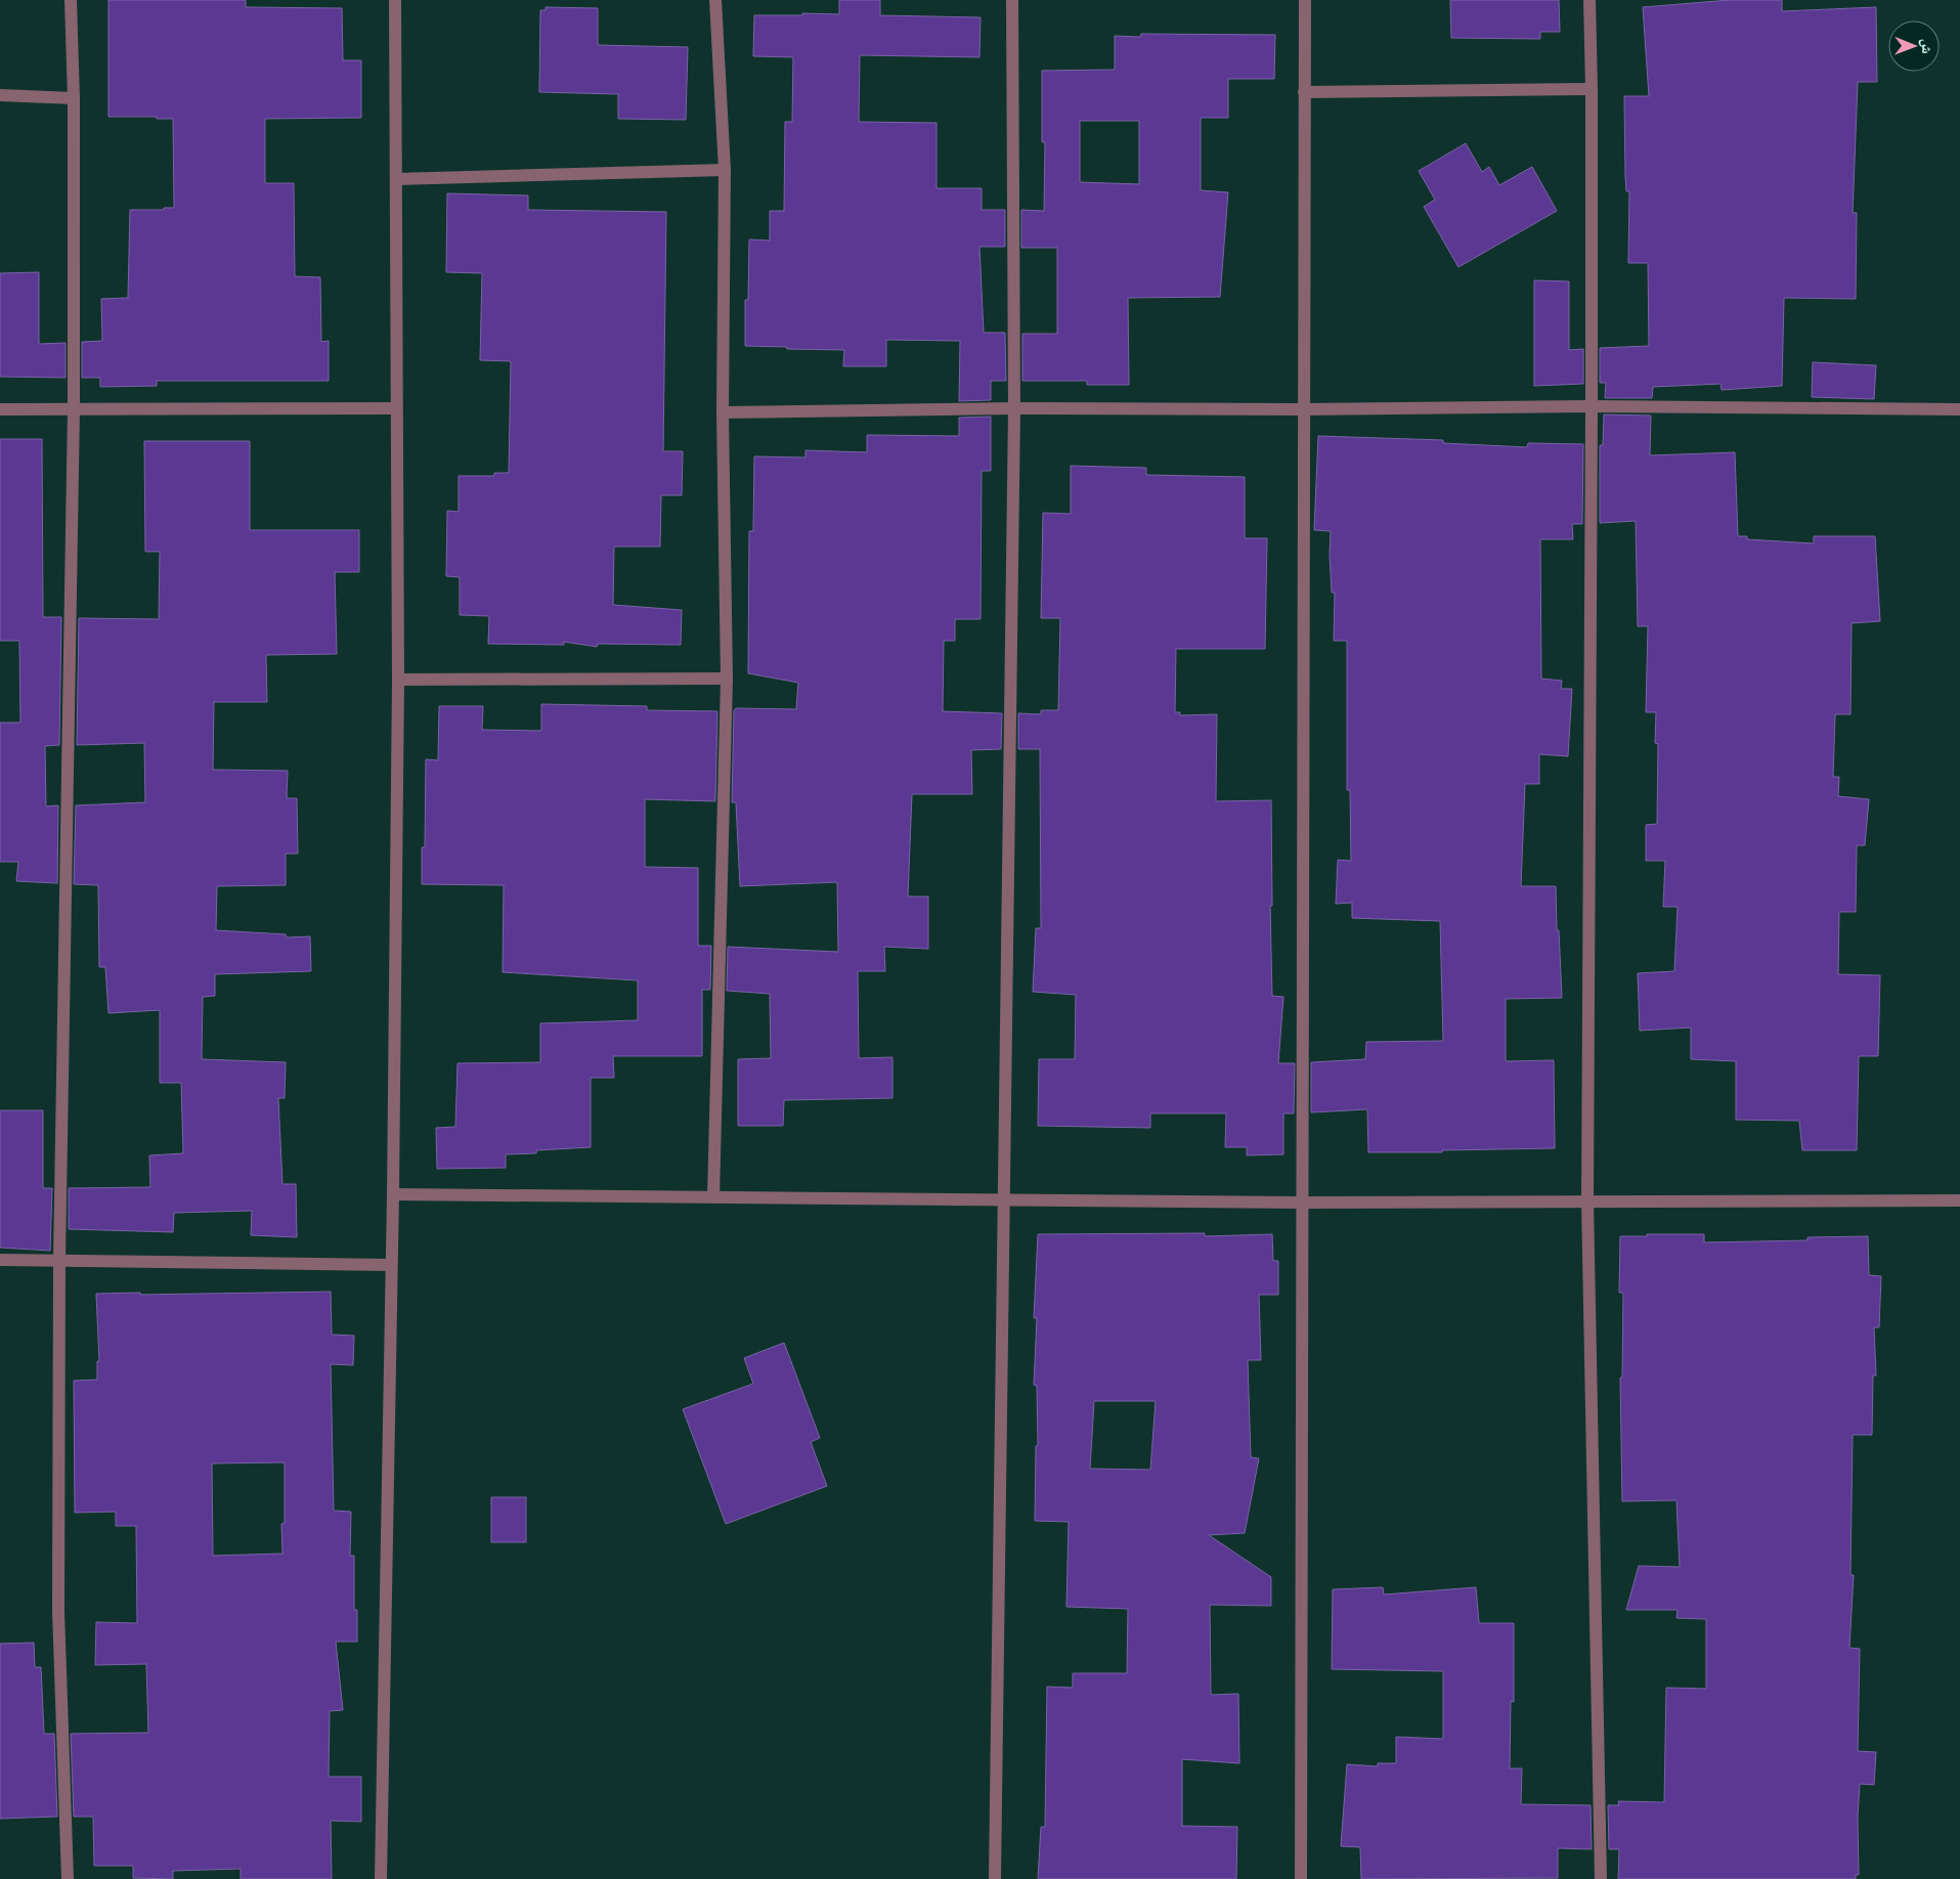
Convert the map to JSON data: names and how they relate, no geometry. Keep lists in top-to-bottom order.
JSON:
{
  "north": "right"
}
